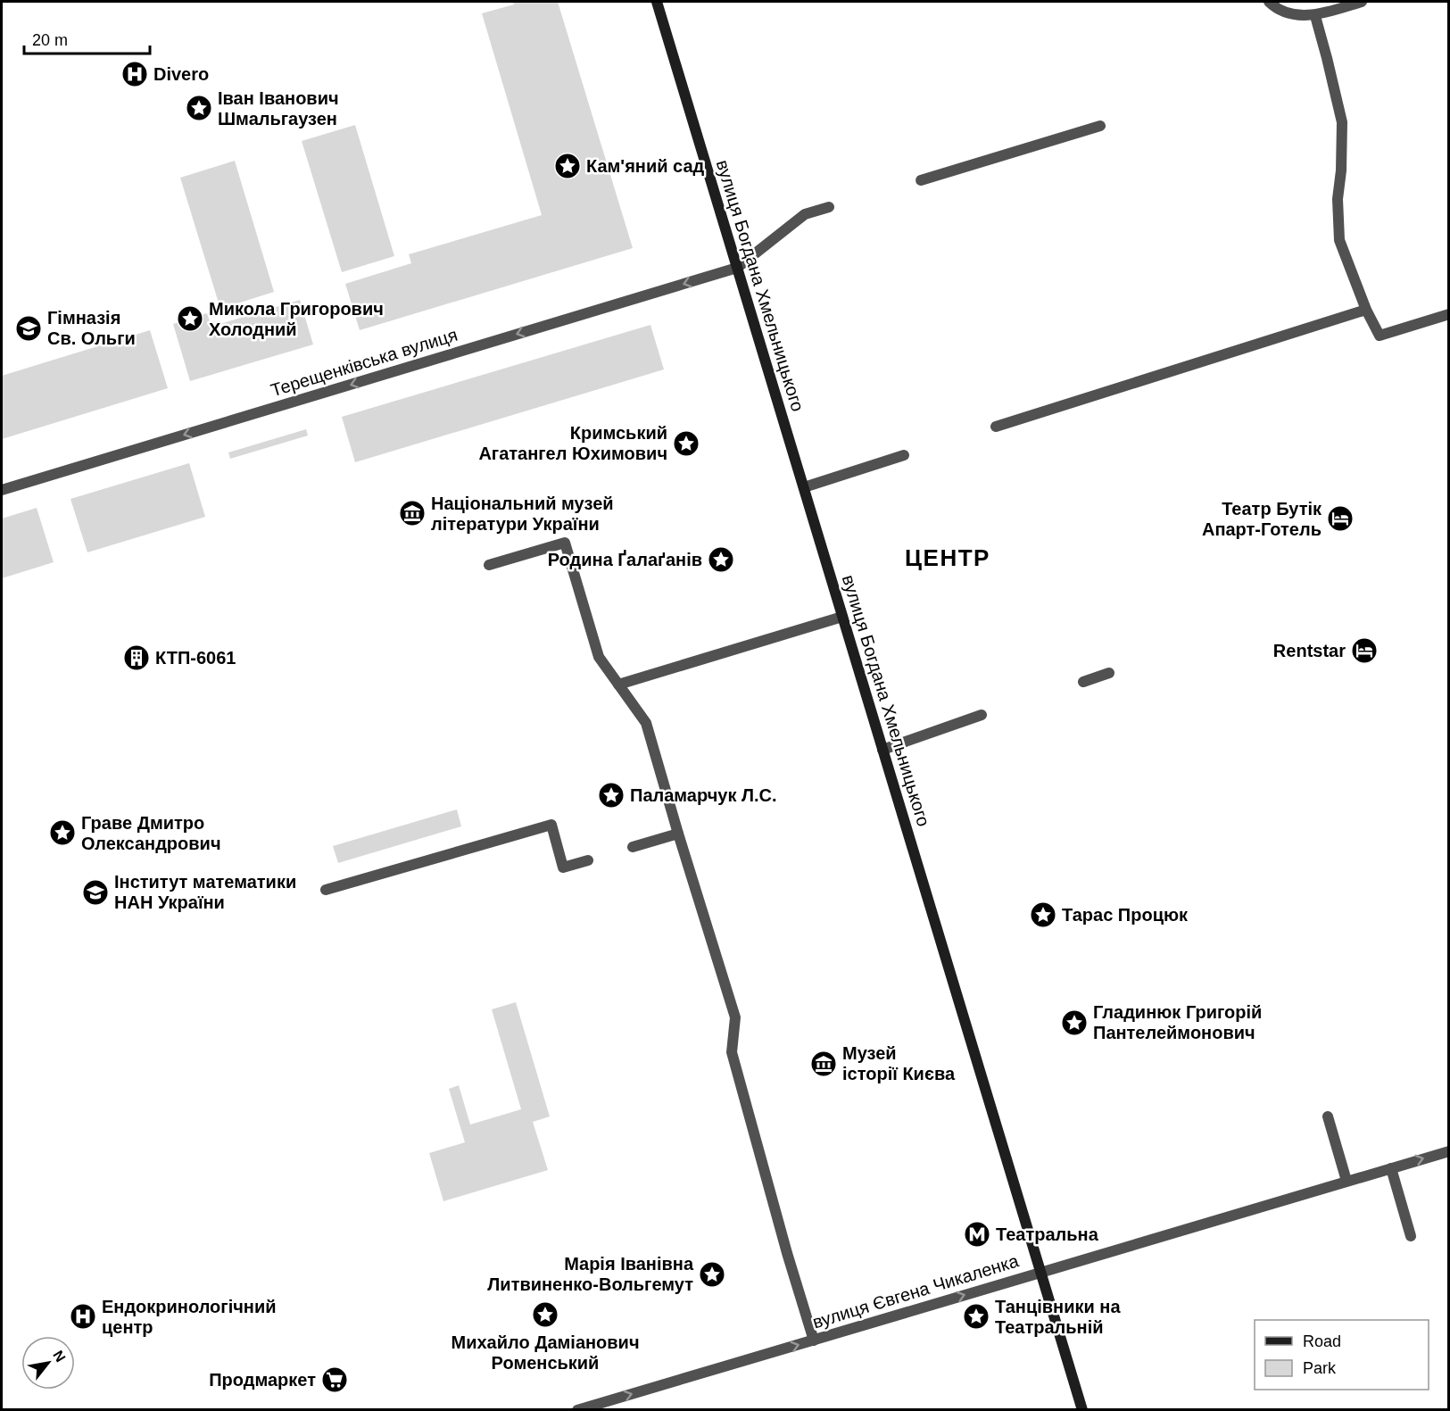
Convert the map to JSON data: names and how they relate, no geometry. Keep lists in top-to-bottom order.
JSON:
{
  "streets": {
    "street": ["вулиця Богдана Хмельницького", "Терещенківська вулиця", "вулиця Євгена Чикаленка"]
  },
  "crossings": [
    ["вулиця Богдана Хмельницького", "Терещенківська вулиця"],
    ["вулиця Богдана Хмельницького", "вулиця Євгена Чикаленка"]
  ],
  "one_way": ["Терещенківська вулиця", "вулиця Євгена Чикаленка"],
  "districts": ["ЦЕНТР"],
  "places": {
    "hospital": ["Divero", "Ендокринологічний центр"],
    "place": [
      "Іван Іванович Шмальгаузен",
      "Кам'яний сад",
      "Микола Григорович Холодний",
      "Кримський Агатангел Юхимович",
      "Родина Ґалаґанів",
      "Паламарчук Л.С.",
      "Граве Дмитро Олександрович",
      "Тарас Процюк",
      "Гладинюк Григорій Пантелеймонович",
      "Марія Іванівна Литвиненко-Вольгемут",
      "Михайло Даміанович Роменський",
      "Танцівники на Театральній"
    ],
    "school or university": ["Гімназія Св. Ольги", "Інститут математики НАН України"],
    "museum": ["Національний музей літератури України", "Музей історії Києва"],
    "hotel": ["Театр Бутік Апарт-Готель", "Rentstar"],
    "building": ["КТП-6061"],
    "metro station": ["Театральна"],
    "supermarket": ["Продмаркет"]
  },
  "legend": ["Road", "Park"],
  "scale_bar": "20 m",
  "north": "top right"
}
